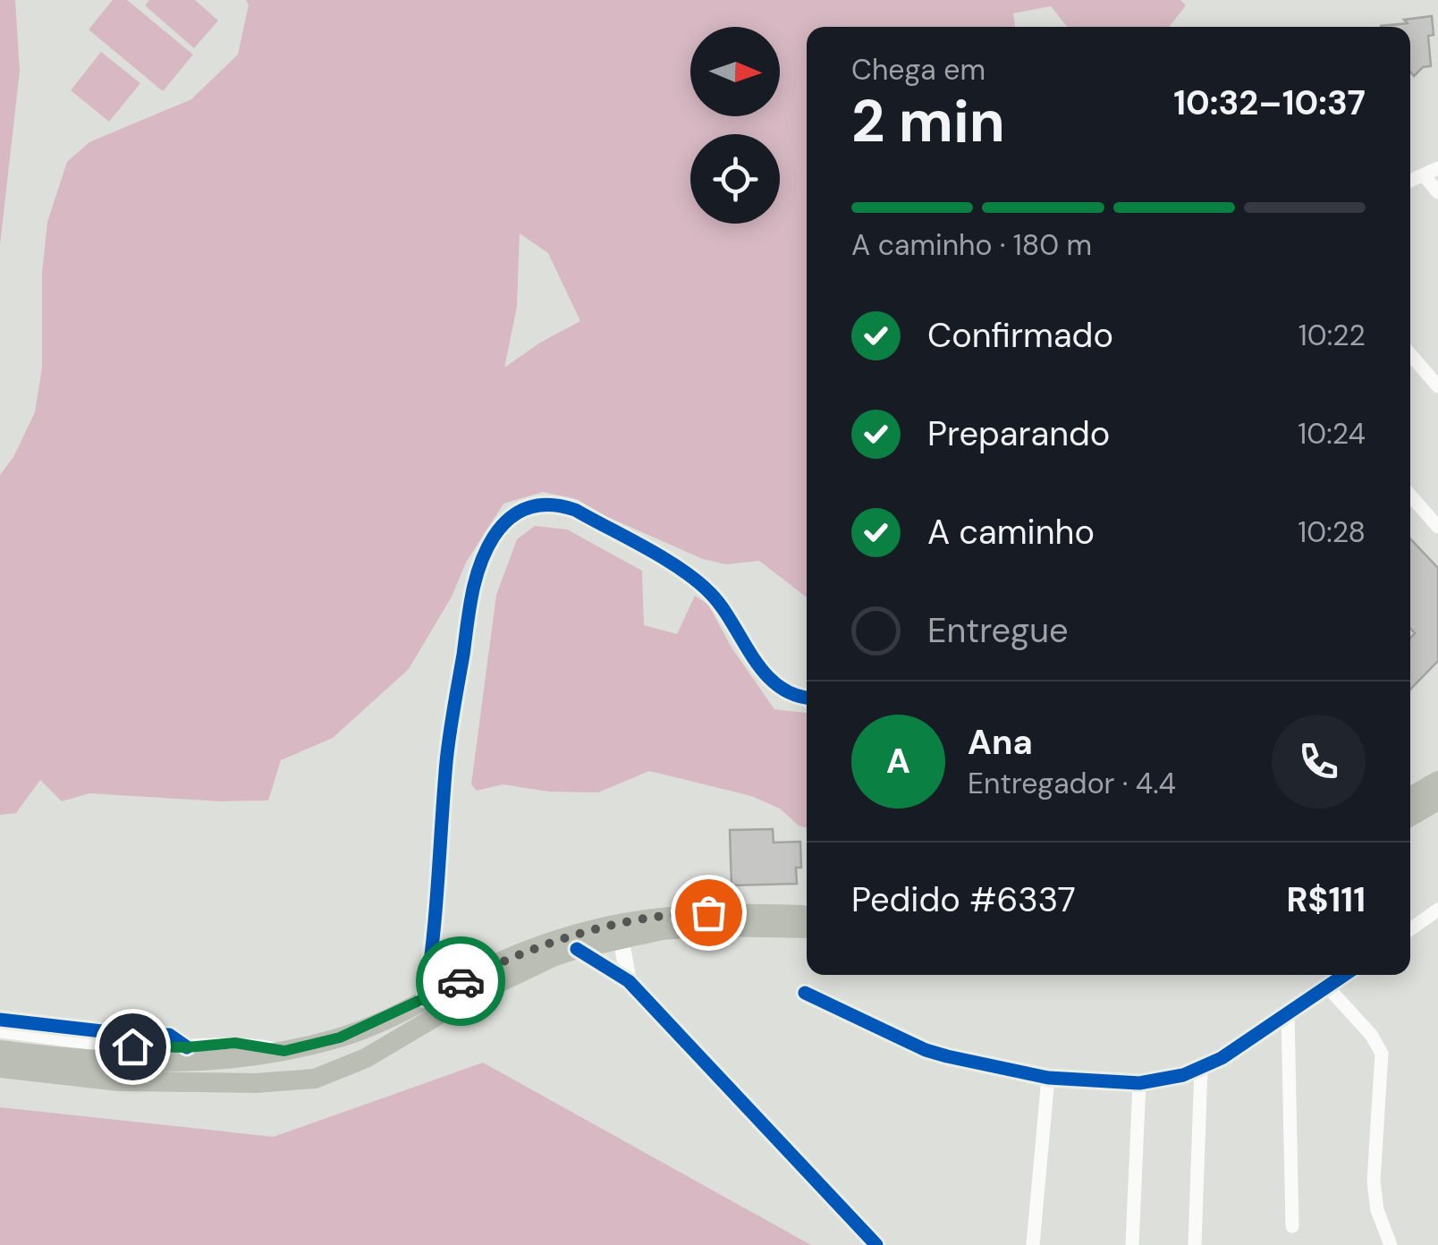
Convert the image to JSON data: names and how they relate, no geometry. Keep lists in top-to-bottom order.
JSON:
{
  "north": "right",
  "page": {
    "heading": ["2 min", "Chega em", "10:32–10:37"],
    "panel": [
      "Ana",
      "Entregador · 4.4",
      "Pedido #6337",
      "R$111"
    ],
    "bar": "A caminho · 180 m",
    "list": [
      ["Confirmado", "10:22"],
      ["Preparando", "10:24"],
      ["A caminho", "10:28"],
      "Entregue"
    ],
    "round": "A"
  }
}
